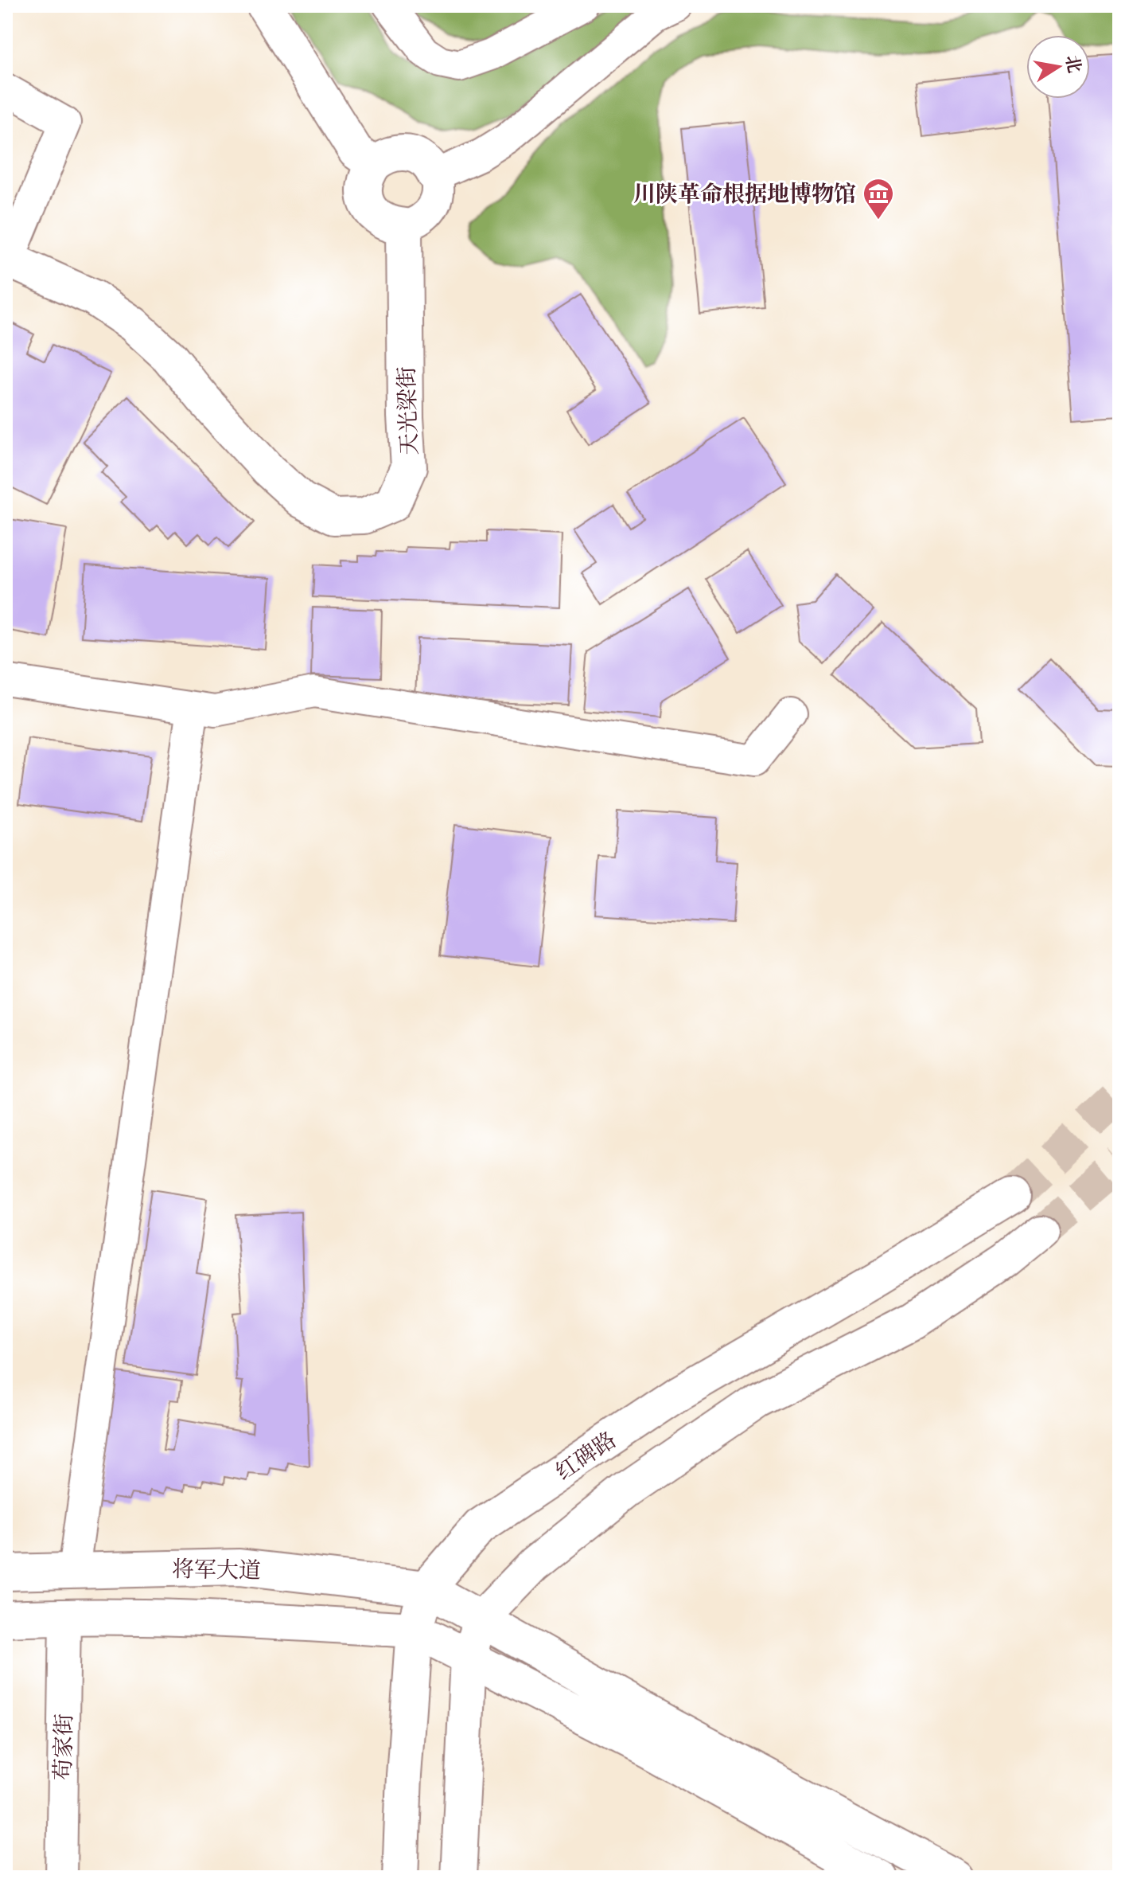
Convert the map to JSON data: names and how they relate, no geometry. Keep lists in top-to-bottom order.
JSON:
{
  "streets": {
    "main road": ["天光梁街", "红碑路", "将军大道"],
    "street": ["苟家街"]
  },
  "crossings": [
    ["红碑路", "将军大道"]
  ],
  "places": {
    "museum": ["川陕革命根据地博物馆"]
  },
  "north": "right"
}
